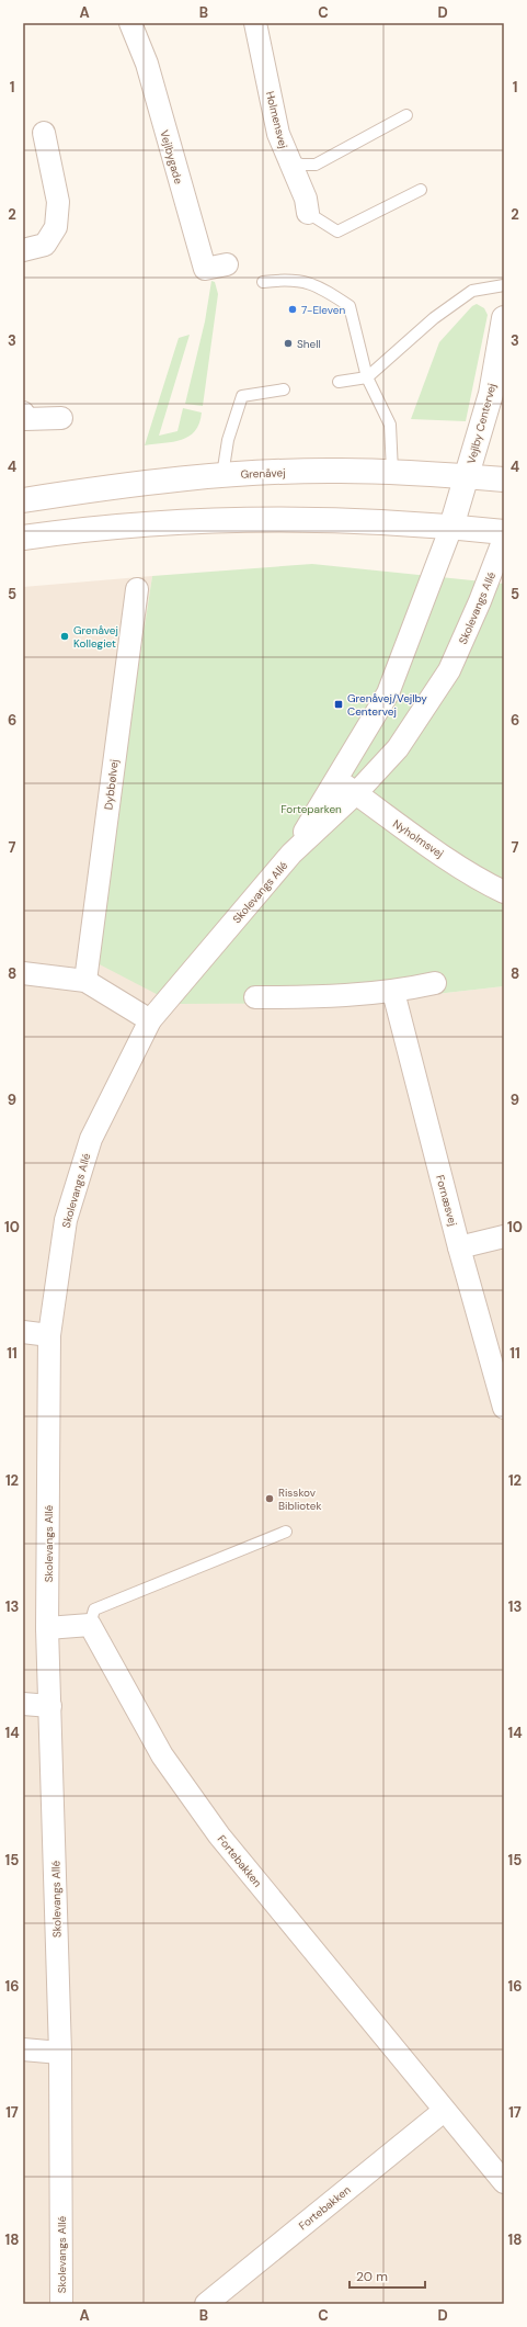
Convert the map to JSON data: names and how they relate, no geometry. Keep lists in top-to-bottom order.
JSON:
{
  "streets": {
    "main road": ["Vejlby Centervej", "Grenåvej"],
    "street": [
      "Holmensvej",
      "Vejlbygade",
      "Skolevangs Allé",
      "Dybbølvej",
      "Nyholmsvej",
      "Fornæsvej",
      "Fortebakken"
    ]
  },
  "crossings": [
    ["Vejlby Centervej", "Grenåvej"],
    ["Vejlby Centervej", "Skolevangs Allé"],
    ["Skolevangs Allé", "Nyholmsvej"]
  ],
  "parks": ["Forteparken"],
  "places": {
    "other": [
      "7-Eleven",
      "Shell",
      "Grenåvej Kollegiet",
      "Risskov Bibliotek"
    ],
    "transit": ["Grenåvej/Vejlby Centervej"]
  },
  "scale_bar": "20 m",
  "grid": {
    "columns": [
      "A",
      "B",
      "C",
      "D"
    ],
    "rows": [
      "1",
      "2",
      "3",
      "4",
      "5",
      "6",
      "7",
      "8",
      "9",
      "10",
      "11",
      "12",
      "13",
      "14",
      "15",
      "16",
      "17",
      "18"
    ]
  }
}
